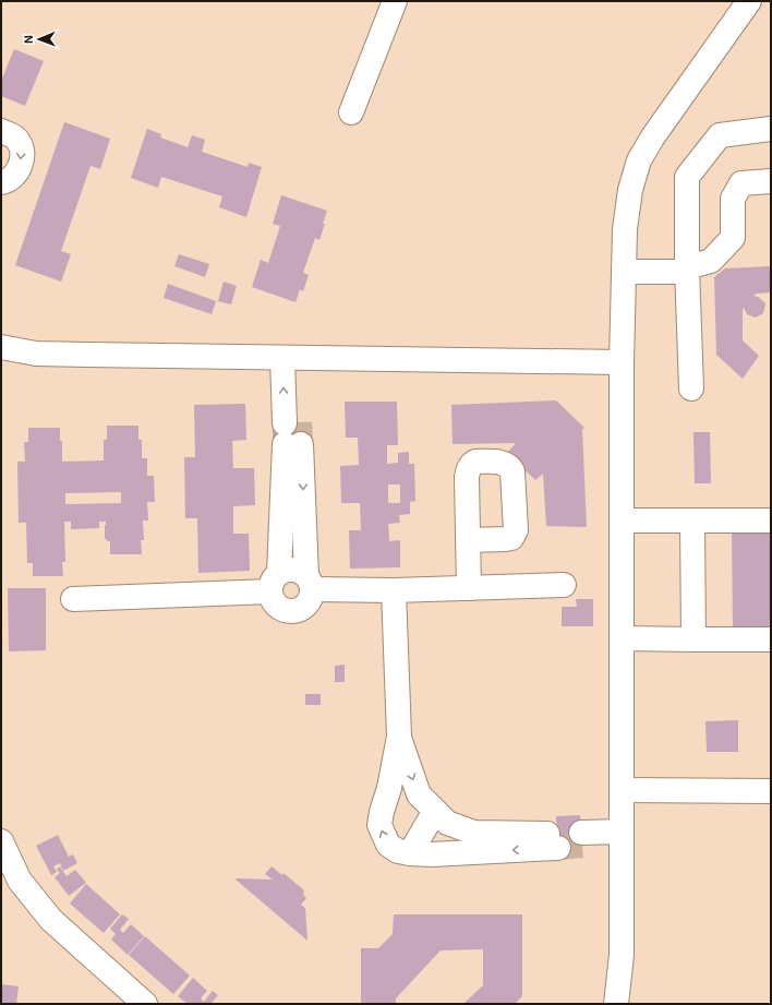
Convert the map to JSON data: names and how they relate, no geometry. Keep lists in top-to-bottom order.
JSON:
{
  "north": "left"
}
